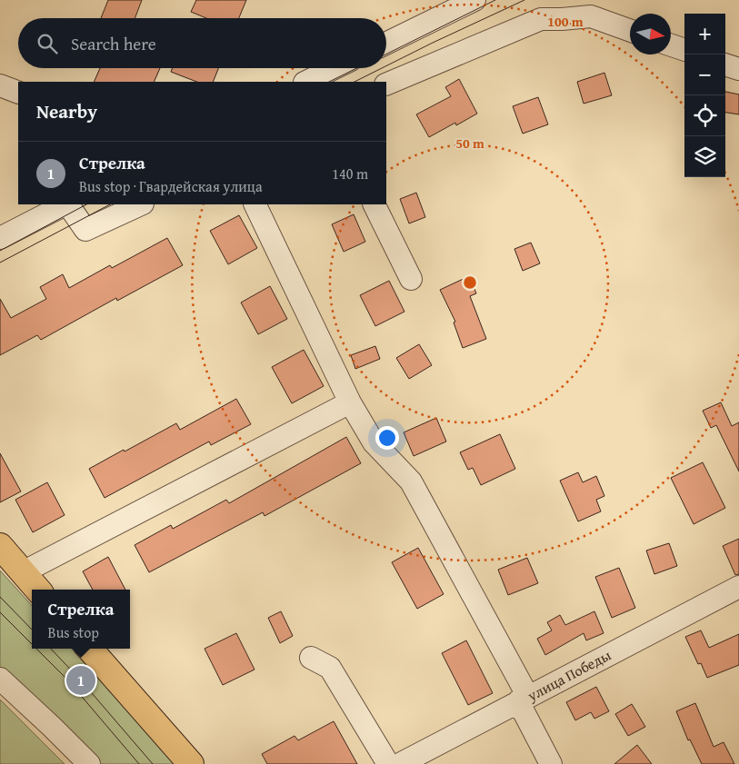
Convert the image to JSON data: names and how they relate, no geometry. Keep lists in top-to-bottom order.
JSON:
{
  "streets": {
    "street": ["улица Победы"]
  },
  "north": "right",
  "page": {
    "map_buttons": ["+", "−"],
    "search": "Search here",
    "heading": "Nearby",
    "list": [
      {
        "mark": "1",
        "name": "Стрелка",
        "note": "Bus stop · Гвардейская улица",
        "value": "140 m"
      }
    ],
    "popup": ["Стрелка", "Bus stop"],
    "pins": "1"
  },
  "rings": ["100 m", "50 m"]
}
